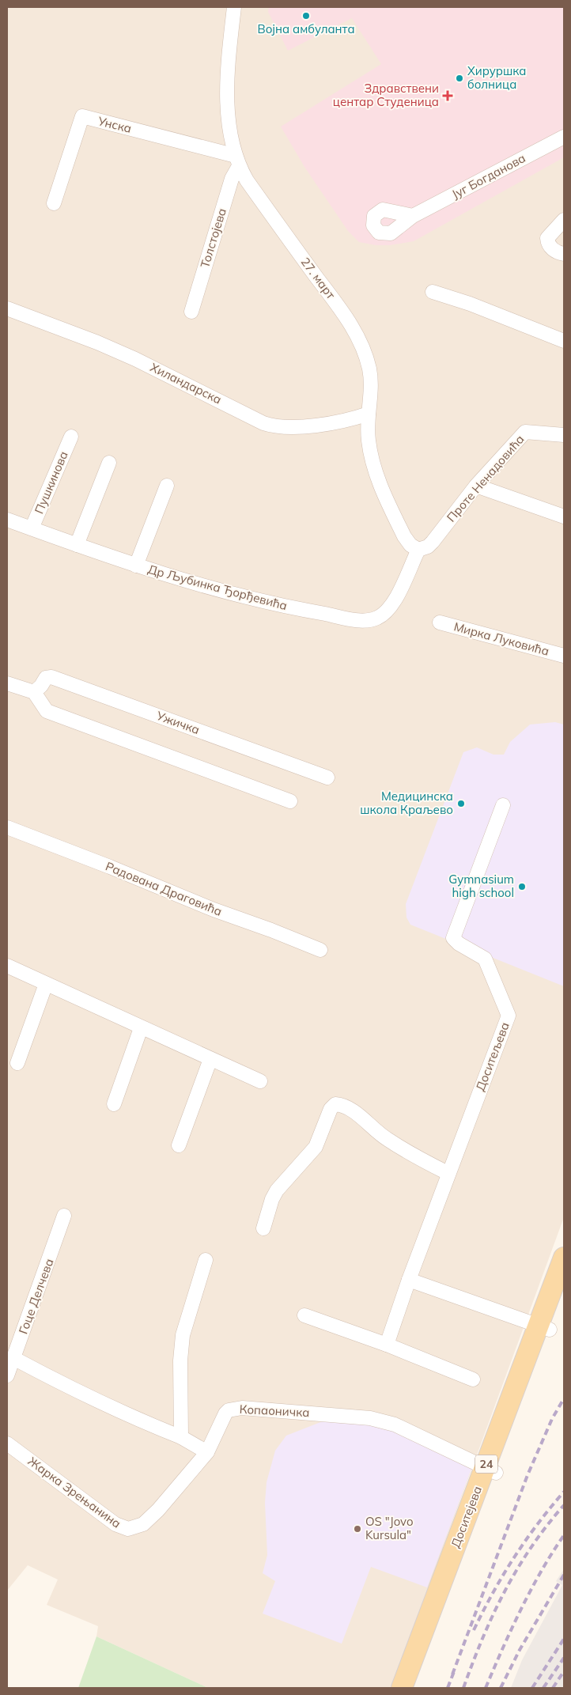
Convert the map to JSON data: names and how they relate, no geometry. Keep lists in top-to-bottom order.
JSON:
{
  "streets": {
    "main road": ["24", "Доситејева"],
    "street": [
      "Унска",
      "Југ Богданова",
      "Толстојева",
      "27. март",
      "Хиландарска",
      "Проте Ненадовића",
      "Пушкинова",
      "Др Љубинка Ђорђевића",
      "Мирка Луковића",
      "Ужичка",
      "Радована Драговића",
      "Доситељева",
      "Гоце Делчева",
      "Копаоничка",
      "Жарка Зрењанина"
    ]
  },
  "crossings": [
    ["Унска", "Толстојева"],
    ["Унска", "27. март"],
    ["Толстојева", "27. март"],
    ["27. март", "Хиландарска"],
    ["27. март", "Проте Ненадовића"],
    ["27. март", "Др Љубинка Ђорђевића"],
    ["Проте Ненадовића", "Др Љубинка Ђорђевића"],
    ["Пушкинова", "Др Љубинка Ђорђевића"],
    ["Копаоничка", "Жарка Зрењанина"],
    ["Копаоничка", "Доситејева"]
  ],
  "places": {
    "other": [
      "Војна амбуланта",
      "Хируршка болница",
      "Медицинска школа Краљево",
      "Gymnasium high school",
      "OS \"Jovo Kursula\""
    ],
    "health": ["Здравствени центар Студеница"]
  }
}
